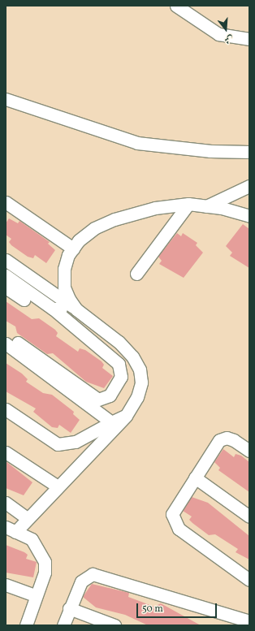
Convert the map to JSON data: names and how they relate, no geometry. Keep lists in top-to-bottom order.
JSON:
{
  "scale_bar": "50 m",
  "north": "bottom"
}
